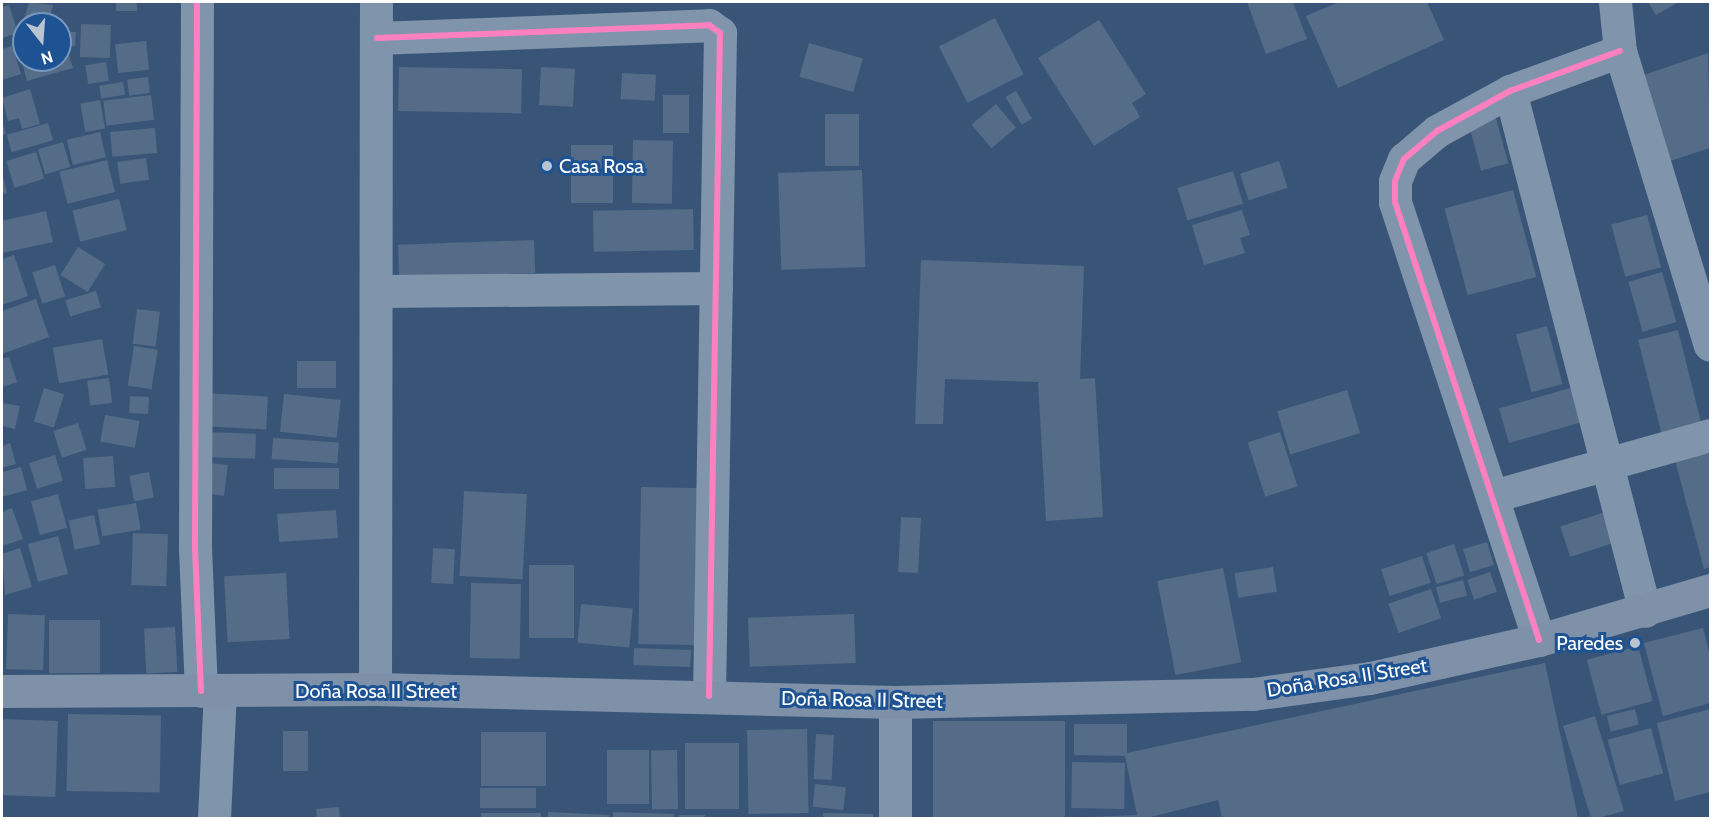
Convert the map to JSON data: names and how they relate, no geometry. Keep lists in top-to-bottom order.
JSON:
{
  "streets": {
    "main road": ["Doña Rosa II Street"]
  },
  "places": ["Casa Rosa", "Paredes"],
  "north": "bottom"
}
